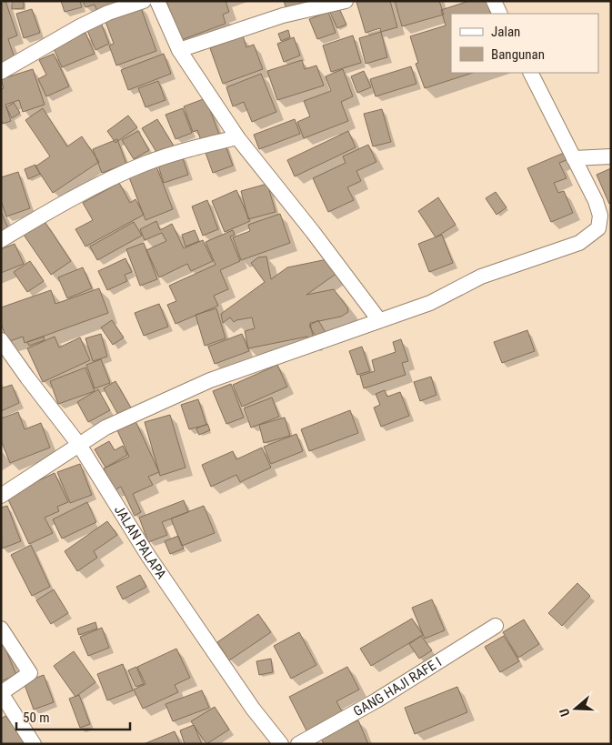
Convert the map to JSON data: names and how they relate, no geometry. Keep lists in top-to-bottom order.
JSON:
{
  "streets": {
    "street": ["JALAN PALAPA", "GANG HAJI RAFE I"]
  },
  "legend": ["Jalan", "Bangunan"],
  "scale_bar": "50 m",
  "north": "left"
}
